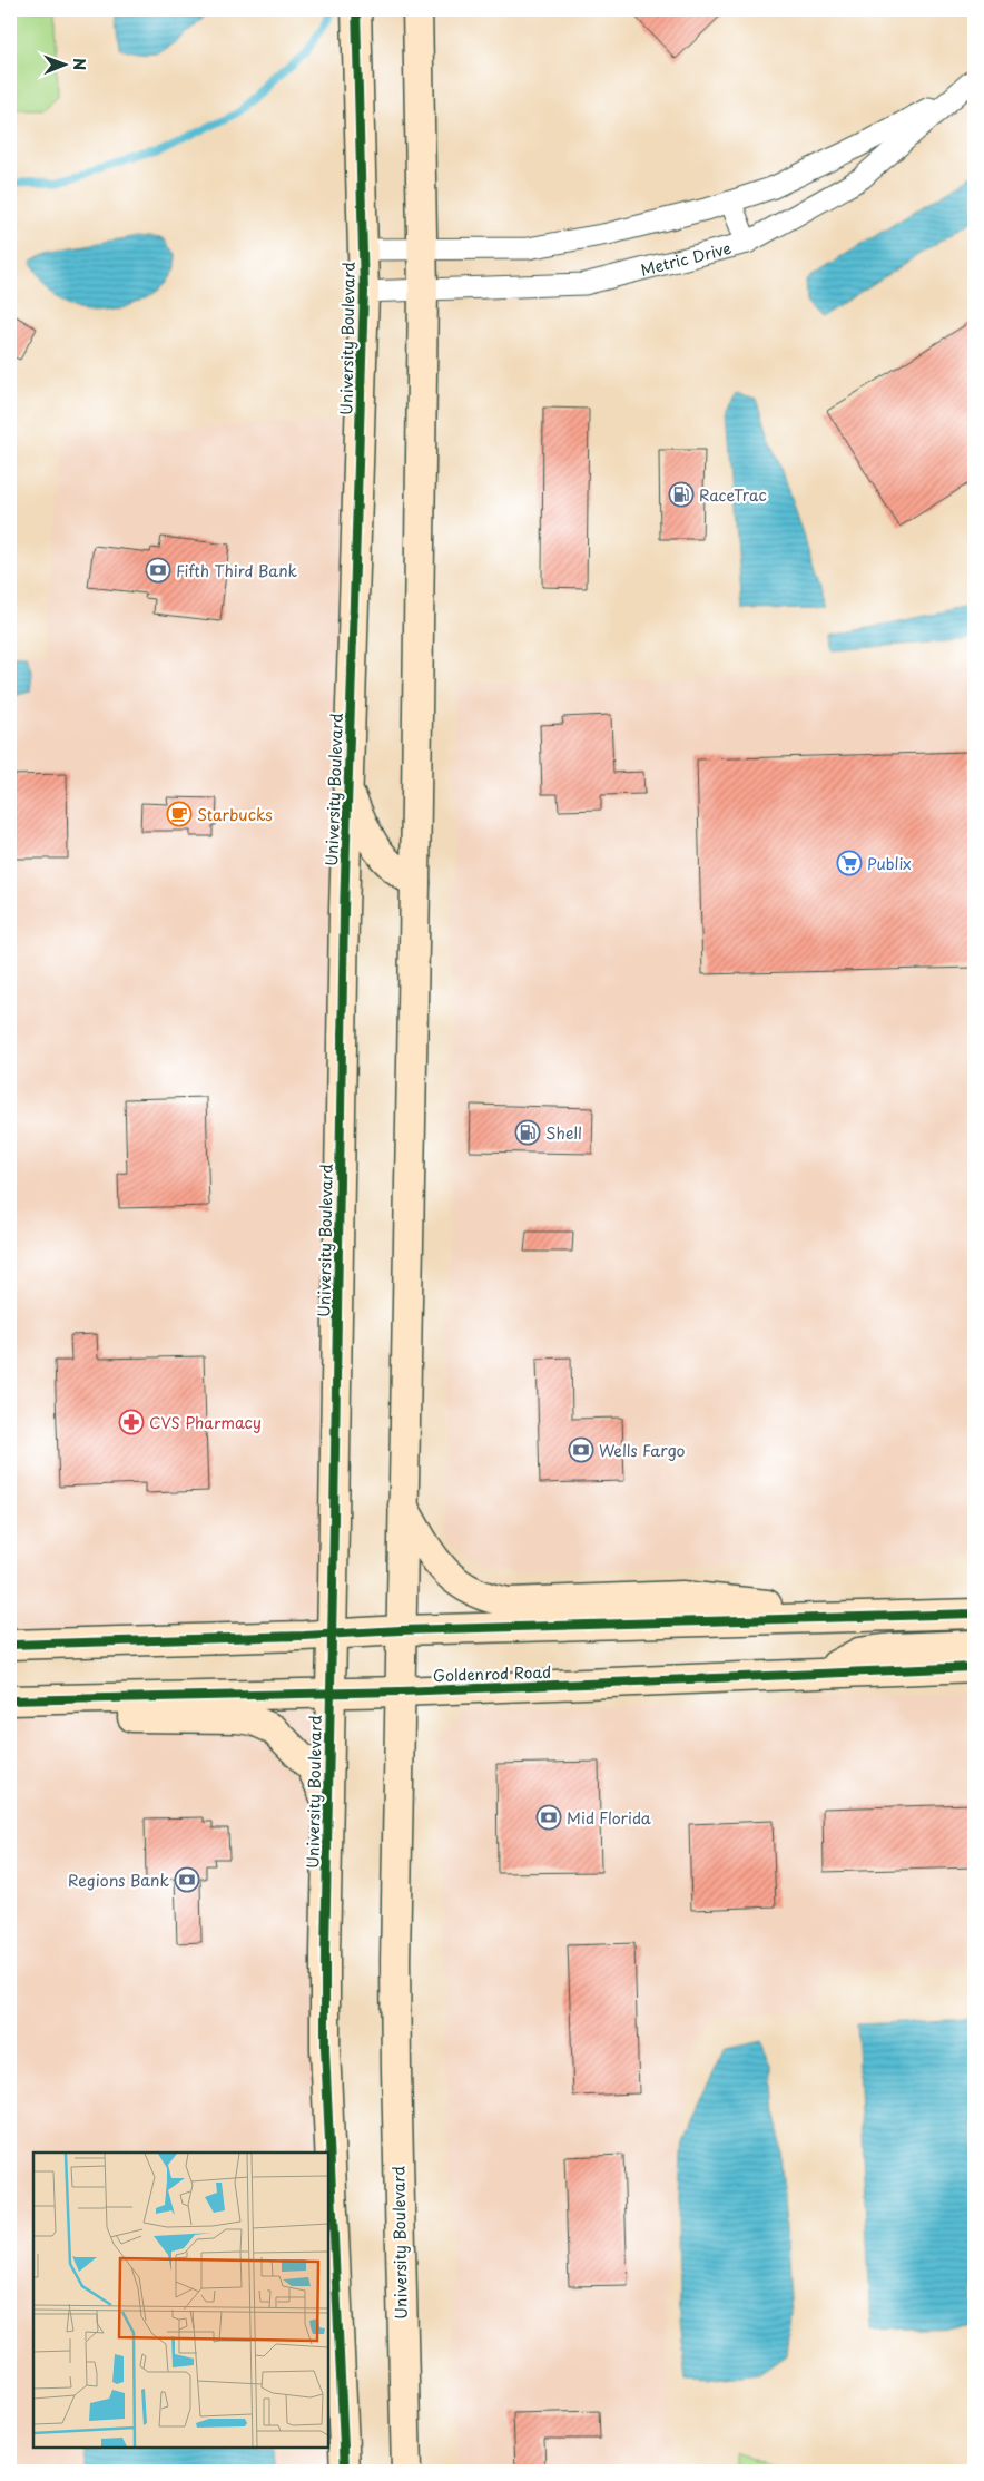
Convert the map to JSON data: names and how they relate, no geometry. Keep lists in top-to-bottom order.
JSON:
{
  "streets": {
    "street": ["Metric Drive", "University Boulevard", "Goldenrod Road"]
  },
  "crossings": [
    ["Metric Drive", "University Boulevard"],
    ["University Boulevard", "Goldenrod Road"]
  ],
  "places": {
    "fuel station": ["RaceTrac", "Shell"],
    "bank": [
      "Fifth Third Bank",
      "Wells Fargo",
      "Mid Florida",
      "Regions Bank"
    ],
    "cafe": ["Starbucks"],
    "supermarket": ["Publix"],
    "pharmacy": ["CVS Pharmacy"]
  },
  "north": "right"
}
